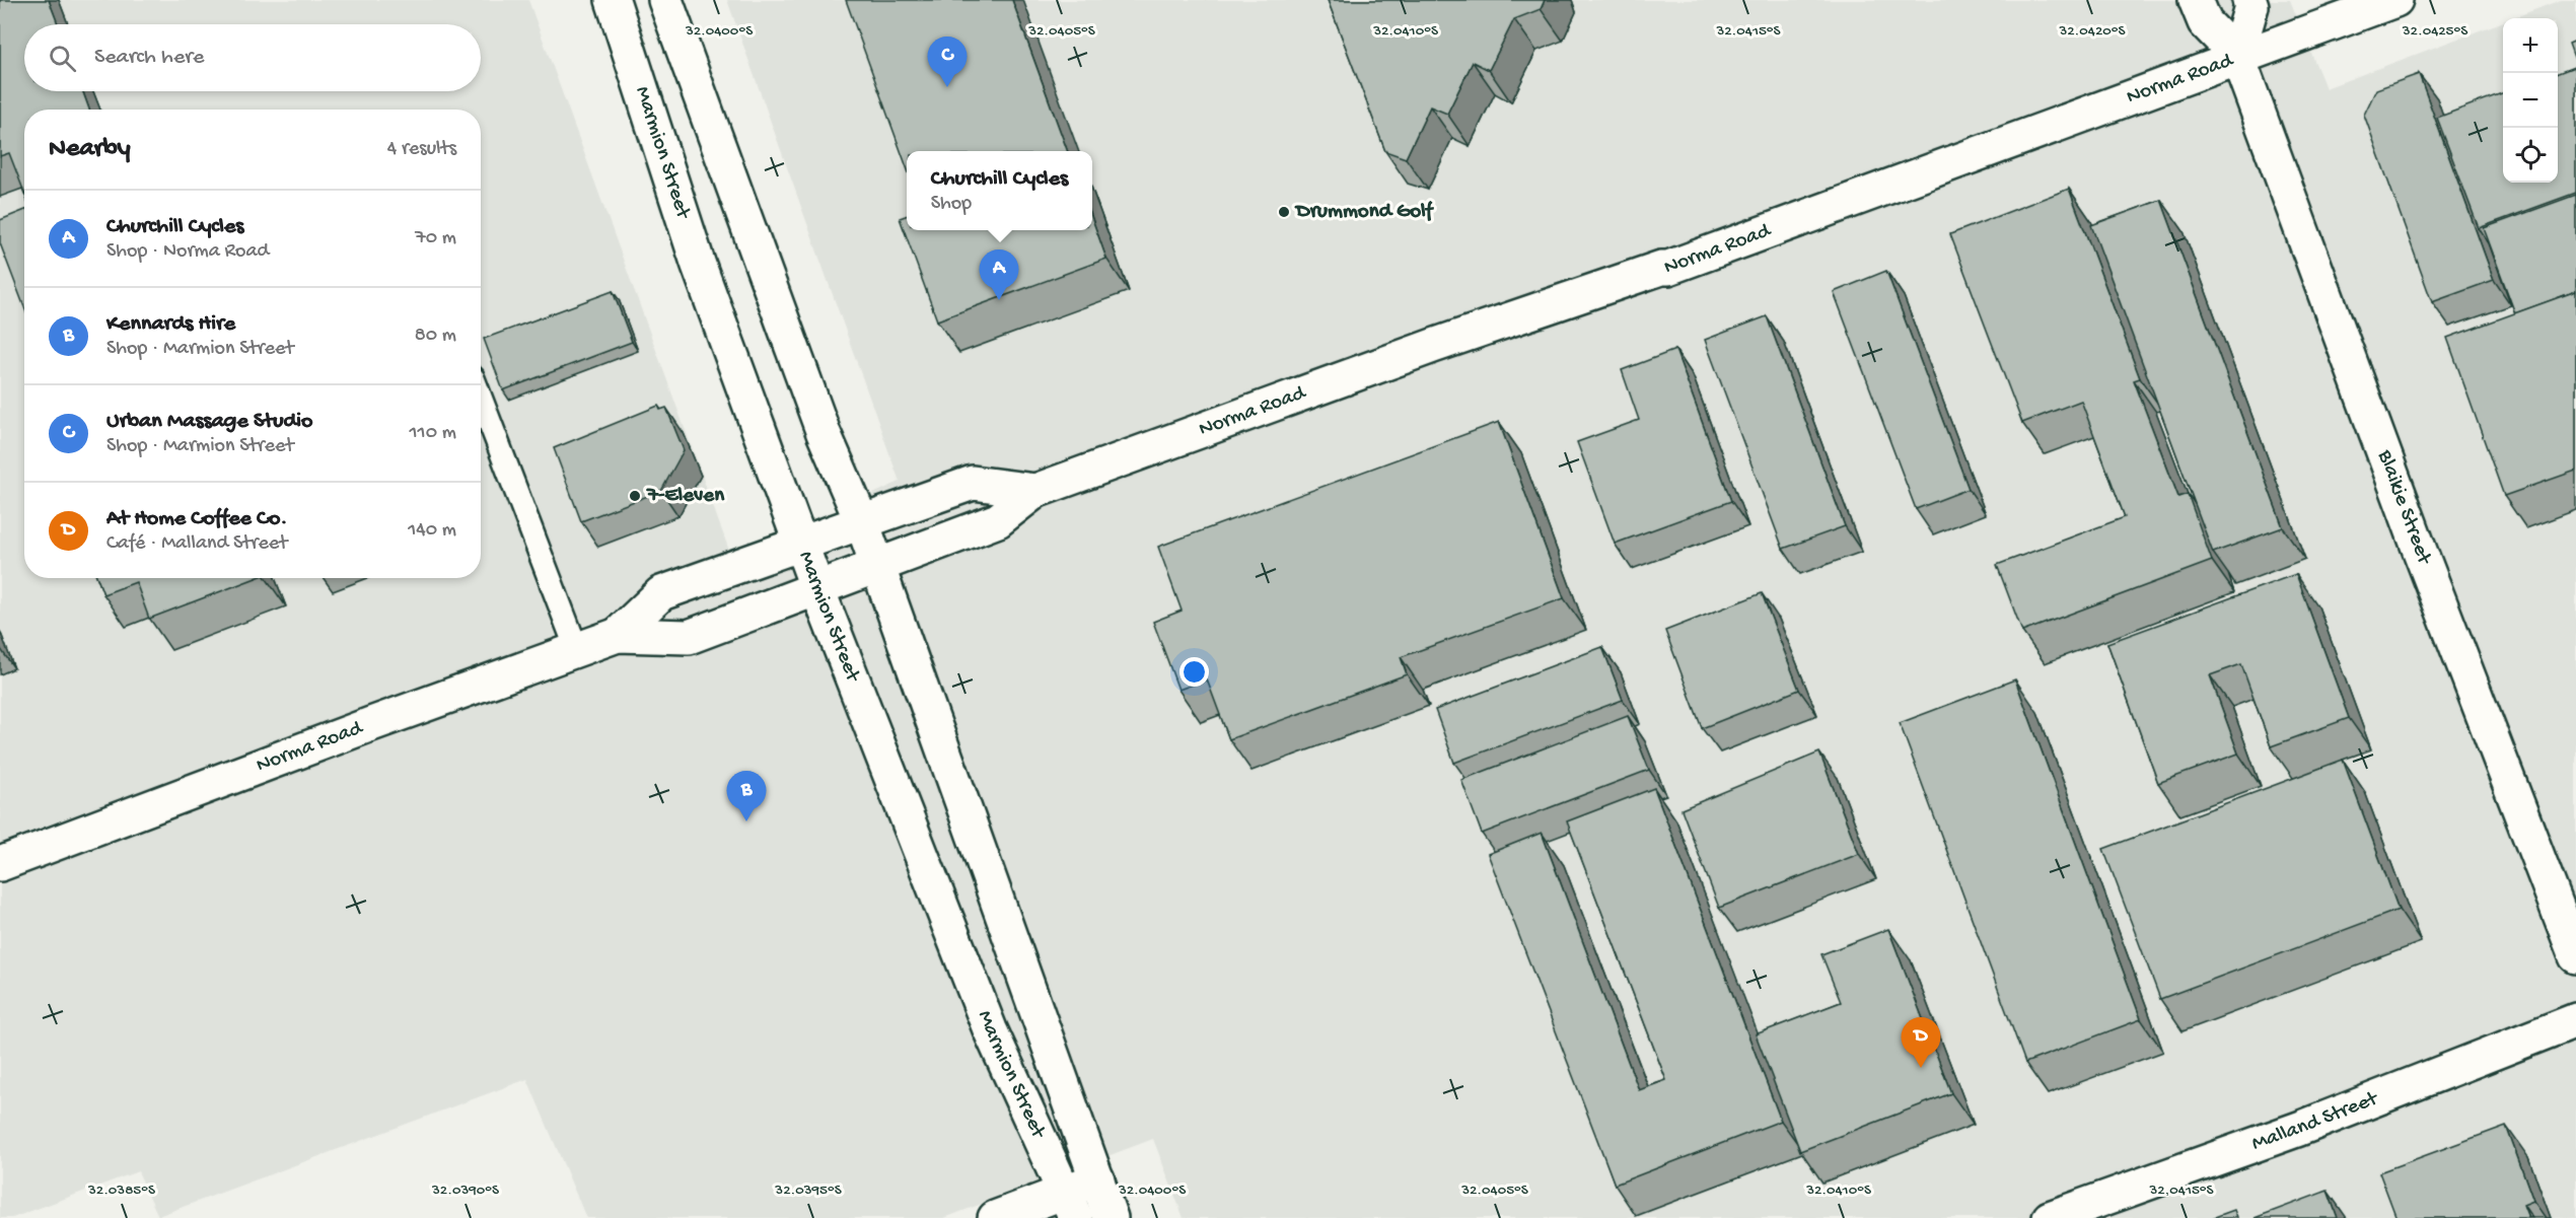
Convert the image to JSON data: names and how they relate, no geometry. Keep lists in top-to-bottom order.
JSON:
{
  "streets": {
    "street": [
      "Norma Road",
      "Marmion Street",
      "Blaikie Street",
      "Malland Street"
    ]
  },
  "crossings": [
    ["Norma Road", "Marmion Street"],
    ["Norma Road", "Blaikie Street"]
  ],
  "places": ["Drummond Golf", "7-Eleven"],
  "page": {
    "map_buttons": ["+", "−"],
    "search": "Search here",
    "pins": [
      "C",
      "A",
      "B",
      "D"
    ],
    "heading": ["Nearby", "4 results"],
    "popup": ["Churchill Cycles", "Shop"],
    "list": [
      {
        "mark": "A",
        "name": "Churchill Cycles",
        "note": "Shop · Norma Road",
        "value": "70 m"
      },
      {
        "mark": "B",
        "name": "Kennards Hire",
        "note": "Shop · Marmion Street",
        "value": "80 m"
      },
      {
        "mark": "C",
        "name": "Urban Massage Studio",
        "note": "Shop · Marmion Street",
        "value": "110 m"
      },
      {
        "mark": "D",
        "name": "At Home Coffee Co.",
        "note": "Café · Malland Street",
        "value": "140 m"
      }
    ]
  },
  "coordinates": [
    "32.0425°S",
    "32.0400°S",
    "32.0405°S",
    "32.0410°S",
    "32.0415°S",
    "32.0420°S",
    "32.0385°S",
    "32.0390°S",
    "32.0395°S"
  ]
}
